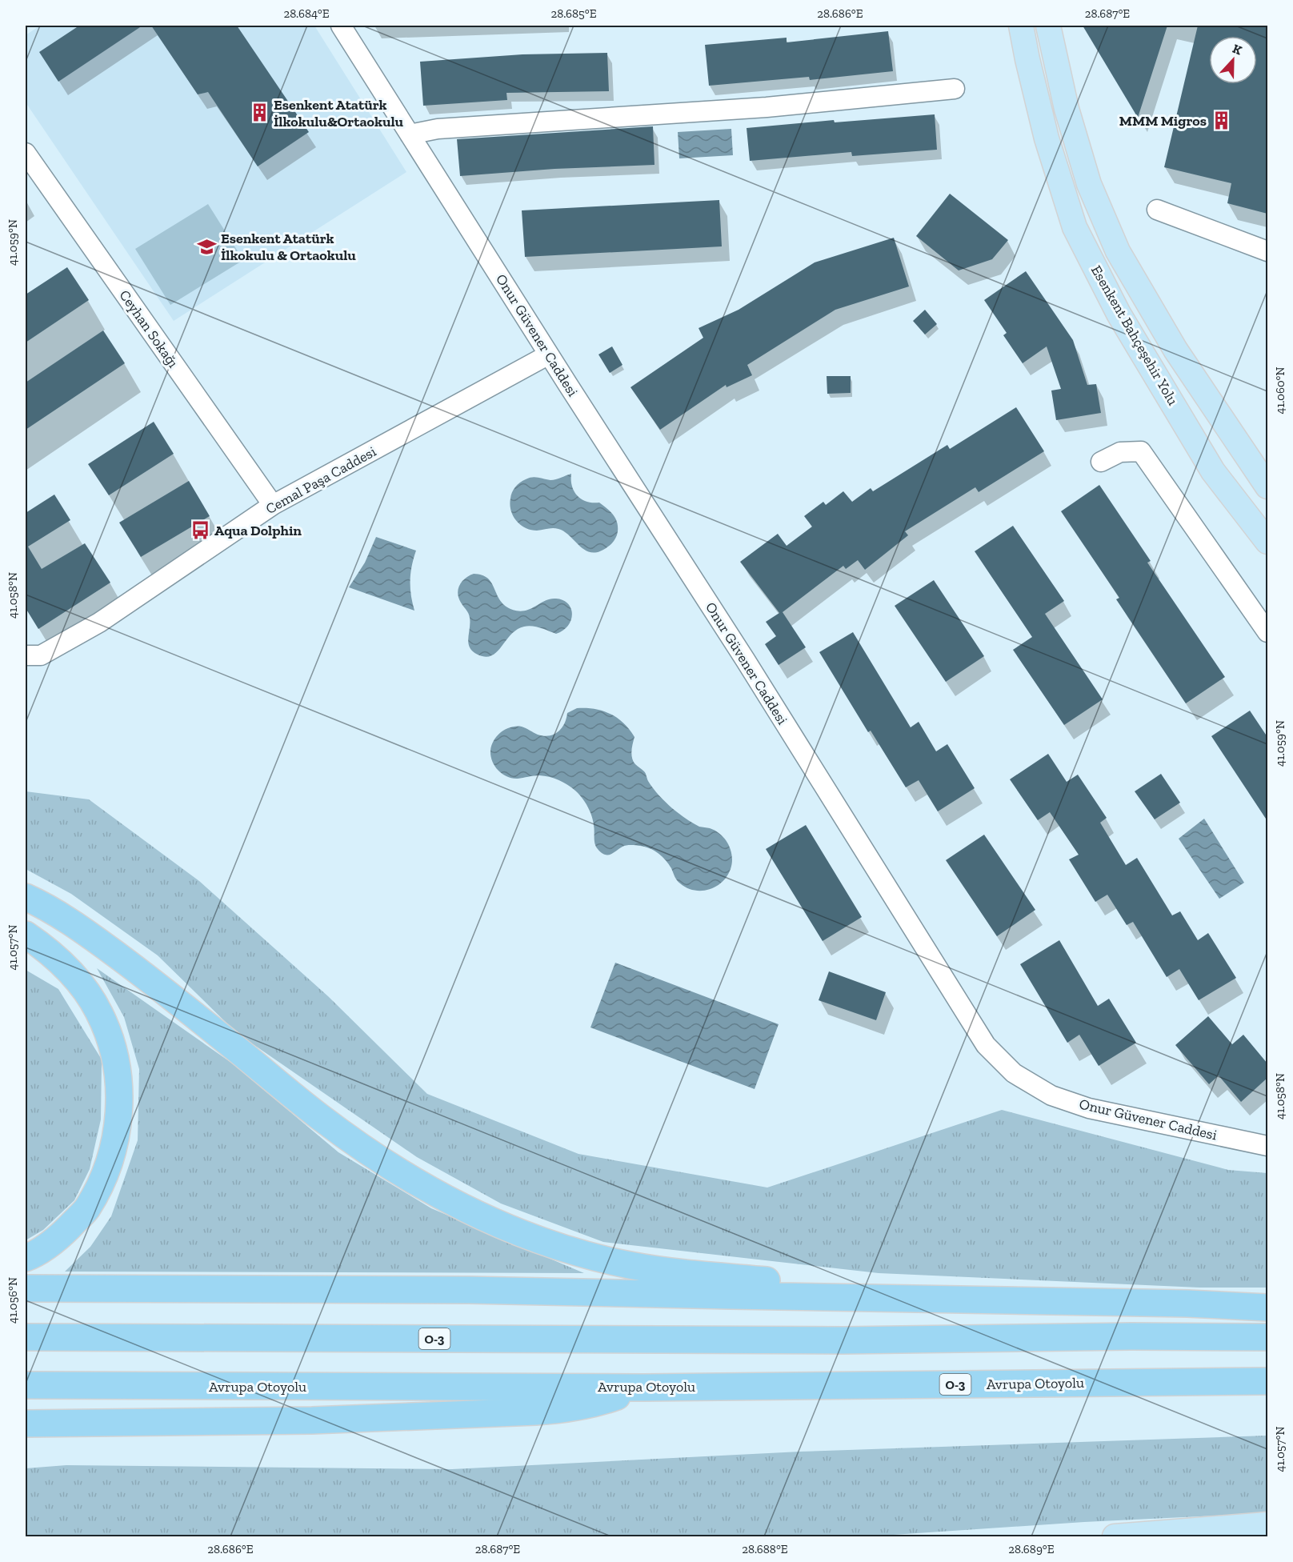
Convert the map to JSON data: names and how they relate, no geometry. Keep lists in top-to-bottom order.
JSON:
{
  "streets": {
    "highway": ["O-3", "Avrupa Otoyolu"],
    "main road": ["Esenkent Bahçeşehir Yolu"],
    "street": ["Ceyhan Sokağı", "Onur Güvener Caddesi", "Cemal Paşa Caddesi"]
  },
  "crossings": [
    ["Ceyhan Sokağı", "Cemal Paşa Caddesi"],
    ["Onur Güvener Caddesi", "Cemal Paşa Caddesi"]
  ],
  "places": {
    "building": ["Esenkent Atatürk İlkokulu&Ortaokulu", "MMM Migros"],
    "school or university": ["Esenkent Atatürk İlkokulu & Ortaokulu"],
    "bus stop": ["Aqua Dolphin"]
  },
  "north": "top",
  "coordinates": [
    "28.684°E",
    "28.685°E",
    "28.686°E",
    "28.687°E",
    "41.059°N",
    "41.060°N",
    "41.058°N",
    "41.057°N",
    "41.056°N",
    "28.688°E",
    "28.689°E"
  ]
}
